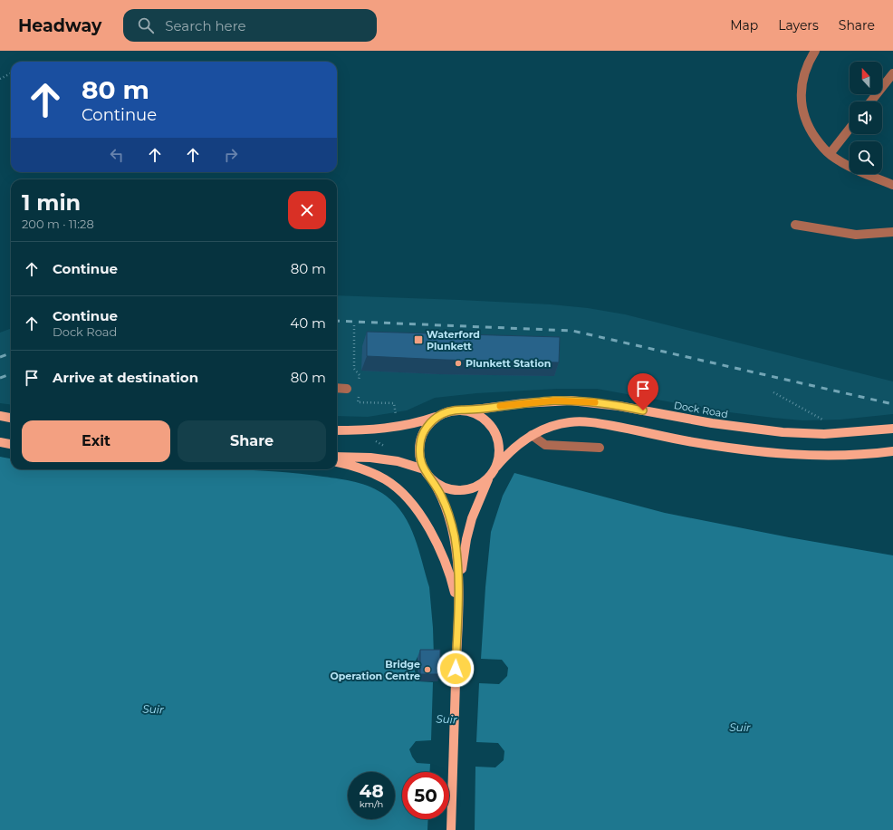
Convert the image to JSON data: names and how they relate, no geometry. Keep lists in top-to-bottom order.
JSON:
{
  "streets": {
    "main road": ["Dock Road"]
  },
  "water": ["Suir"],
  "places": {
    "transit": ["Waterford Plunkett"],
    "other": ["Plunkett Station", "Bridge Operation Centre"]
  },
  "north": "top",
  "page": {
    "header": "Headway",
    "search": "Search here",
    "nav": ["Map", "Layers", "Share"],
    "turn": ["80 m", "Continue"],
    "heading": ["1 min", "200 m · 11:28"],
    "list": [
      {
        "name": "Continue",
        "value": "80 m"
      },
      {
        "name": "Continue",
        "note": "Dock Road",
        "value": "40 m"
      },
      {
        "name": "Arrive at destination",
        "value": "80 m"
      }
    ],
    "buttons": ["Exit", "Share"],
    "speed": "48 km/h",
    "limit": "50"
  }
}
